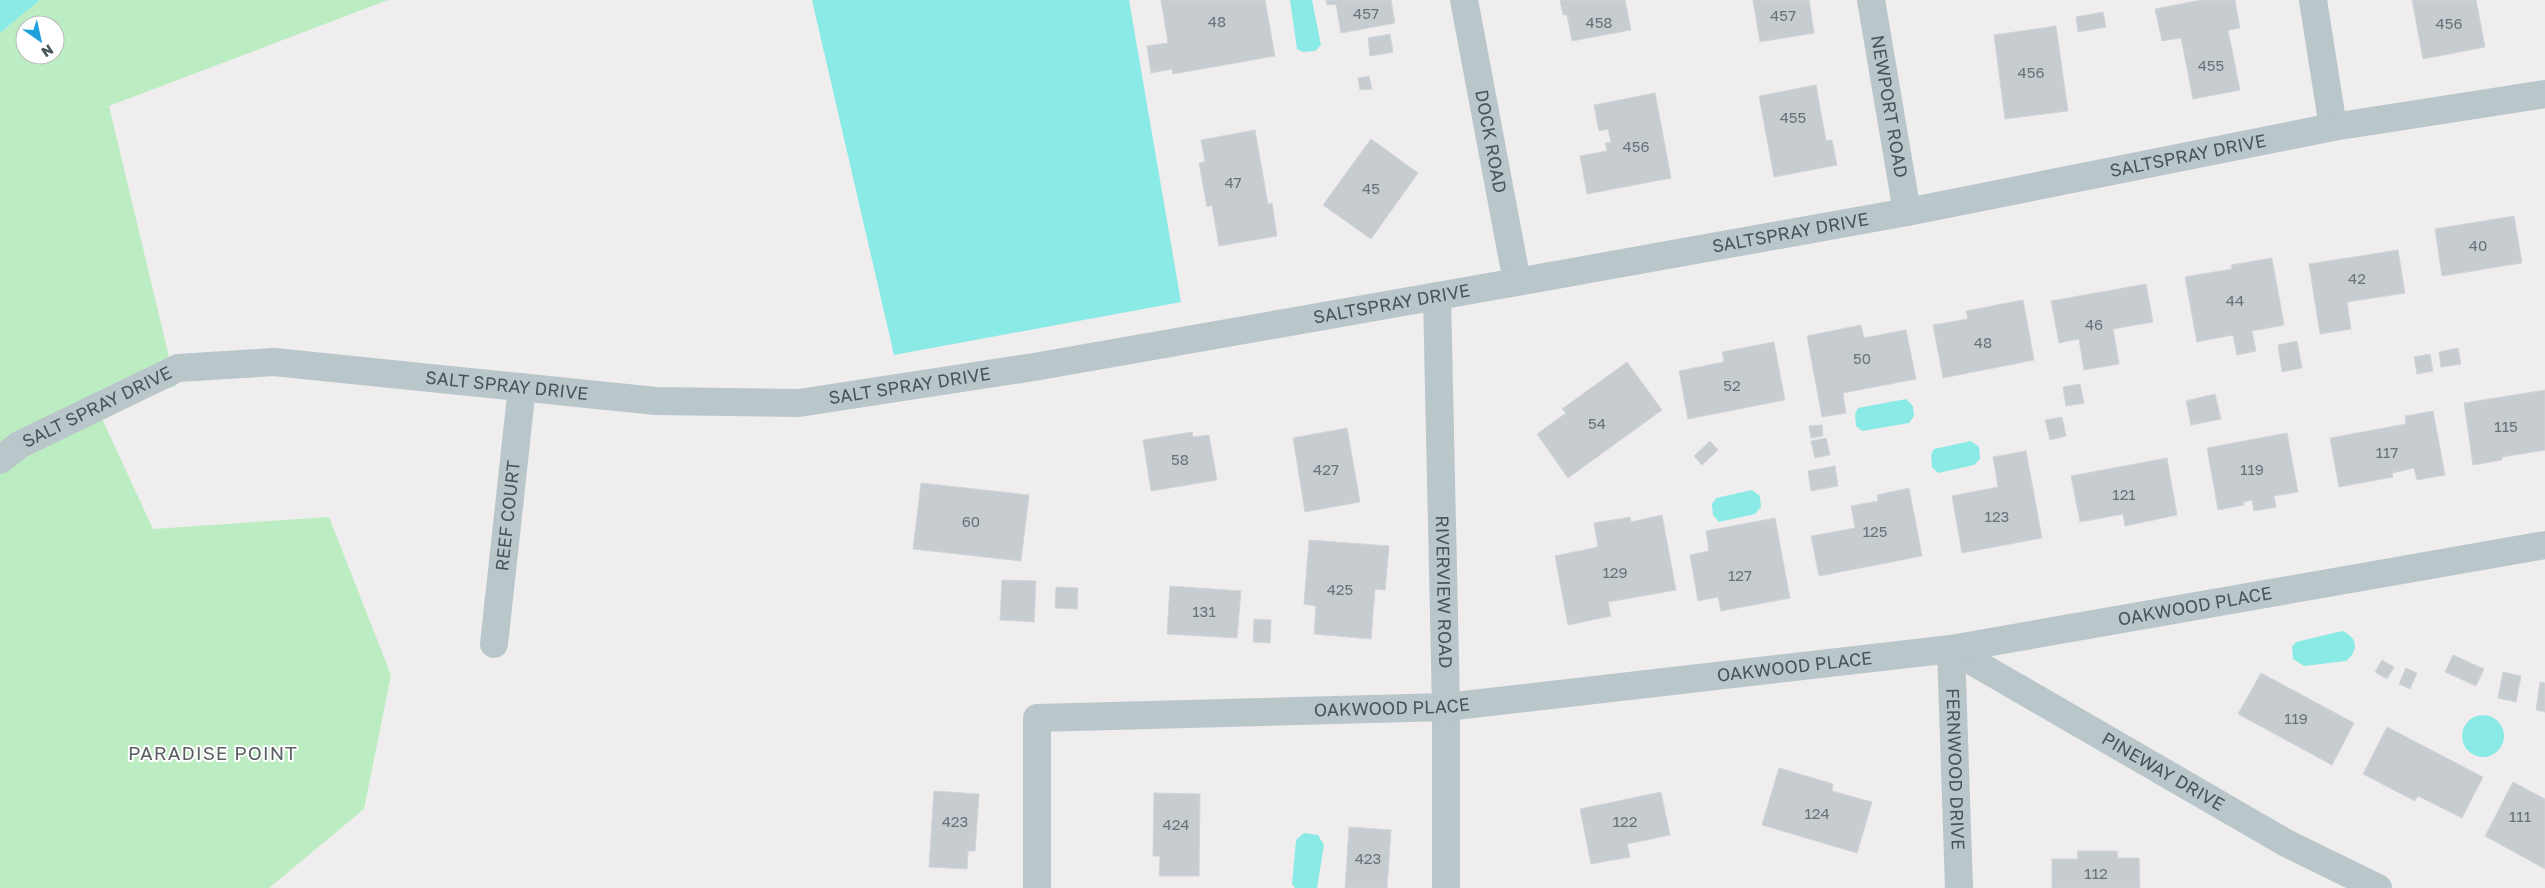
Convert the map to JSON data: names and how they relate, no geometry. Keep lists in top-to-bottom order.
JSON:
{
  "streets": {
    "street": [
      "NEWPORT ROAD",
      "DOCK ROAD",
      "SALTSPRAY DRIVE",
      "SALT SPRAY DRIVE",
      "REEF COURT",
      "RIVERVIEW ROAD",
      "OAKWOOD PLACE",
      "FERNWOOD DRIVE",
      "PINEWAY DRIVE"
    ]
  },
  "crossings": [
    ["NEWPORT ROAD", "SALTSPRAY DRIVE"],
    ["DOCK ROAD", "SALTSPRAY DRIVE"],
    ["SALTSPRAY DRIVE", "SALT SPRAY DRIVE"],
    ["SALTSPRAY DRIVE", "RIVERVIEW ROAD"],
    ["SALT SPRAY DRIVE", "REEF COURT"],
    ["RIVERVIEW ROAD", "OAKWOOD PLACE"],
    ["OAKWOOD PLACE", "FERNWOOD DRIVE"],
    ["OAKWOOD PLACE", "PINEWAY DRIVE"],
    ["FERNWOOD DRIVE", "PINEWAY DRIVE"]
  ],
  "districts": ["PARADISE POINT"],
  "house_numbers": [
    "457",
    "457",
    "48",
    "458",
    "456",
    "455",
    "456",
    "455",
    "456",
    "47",
    "45",
    "40",
    "42",
    "44",
    "46",
    "48",
    "50",
    "52",
    "54",
    "115",
    "117",
    "58",
    "427",
    "119",
    "121",
    "123",
    "60",
    "125",
    "129",
    "127",
    "425",
    "131",
    "119",
    "124",
    "111",
    "423",
    "122",
    "424",
    "423",
    "112"
  ],
  "north": "bottom right"
}
